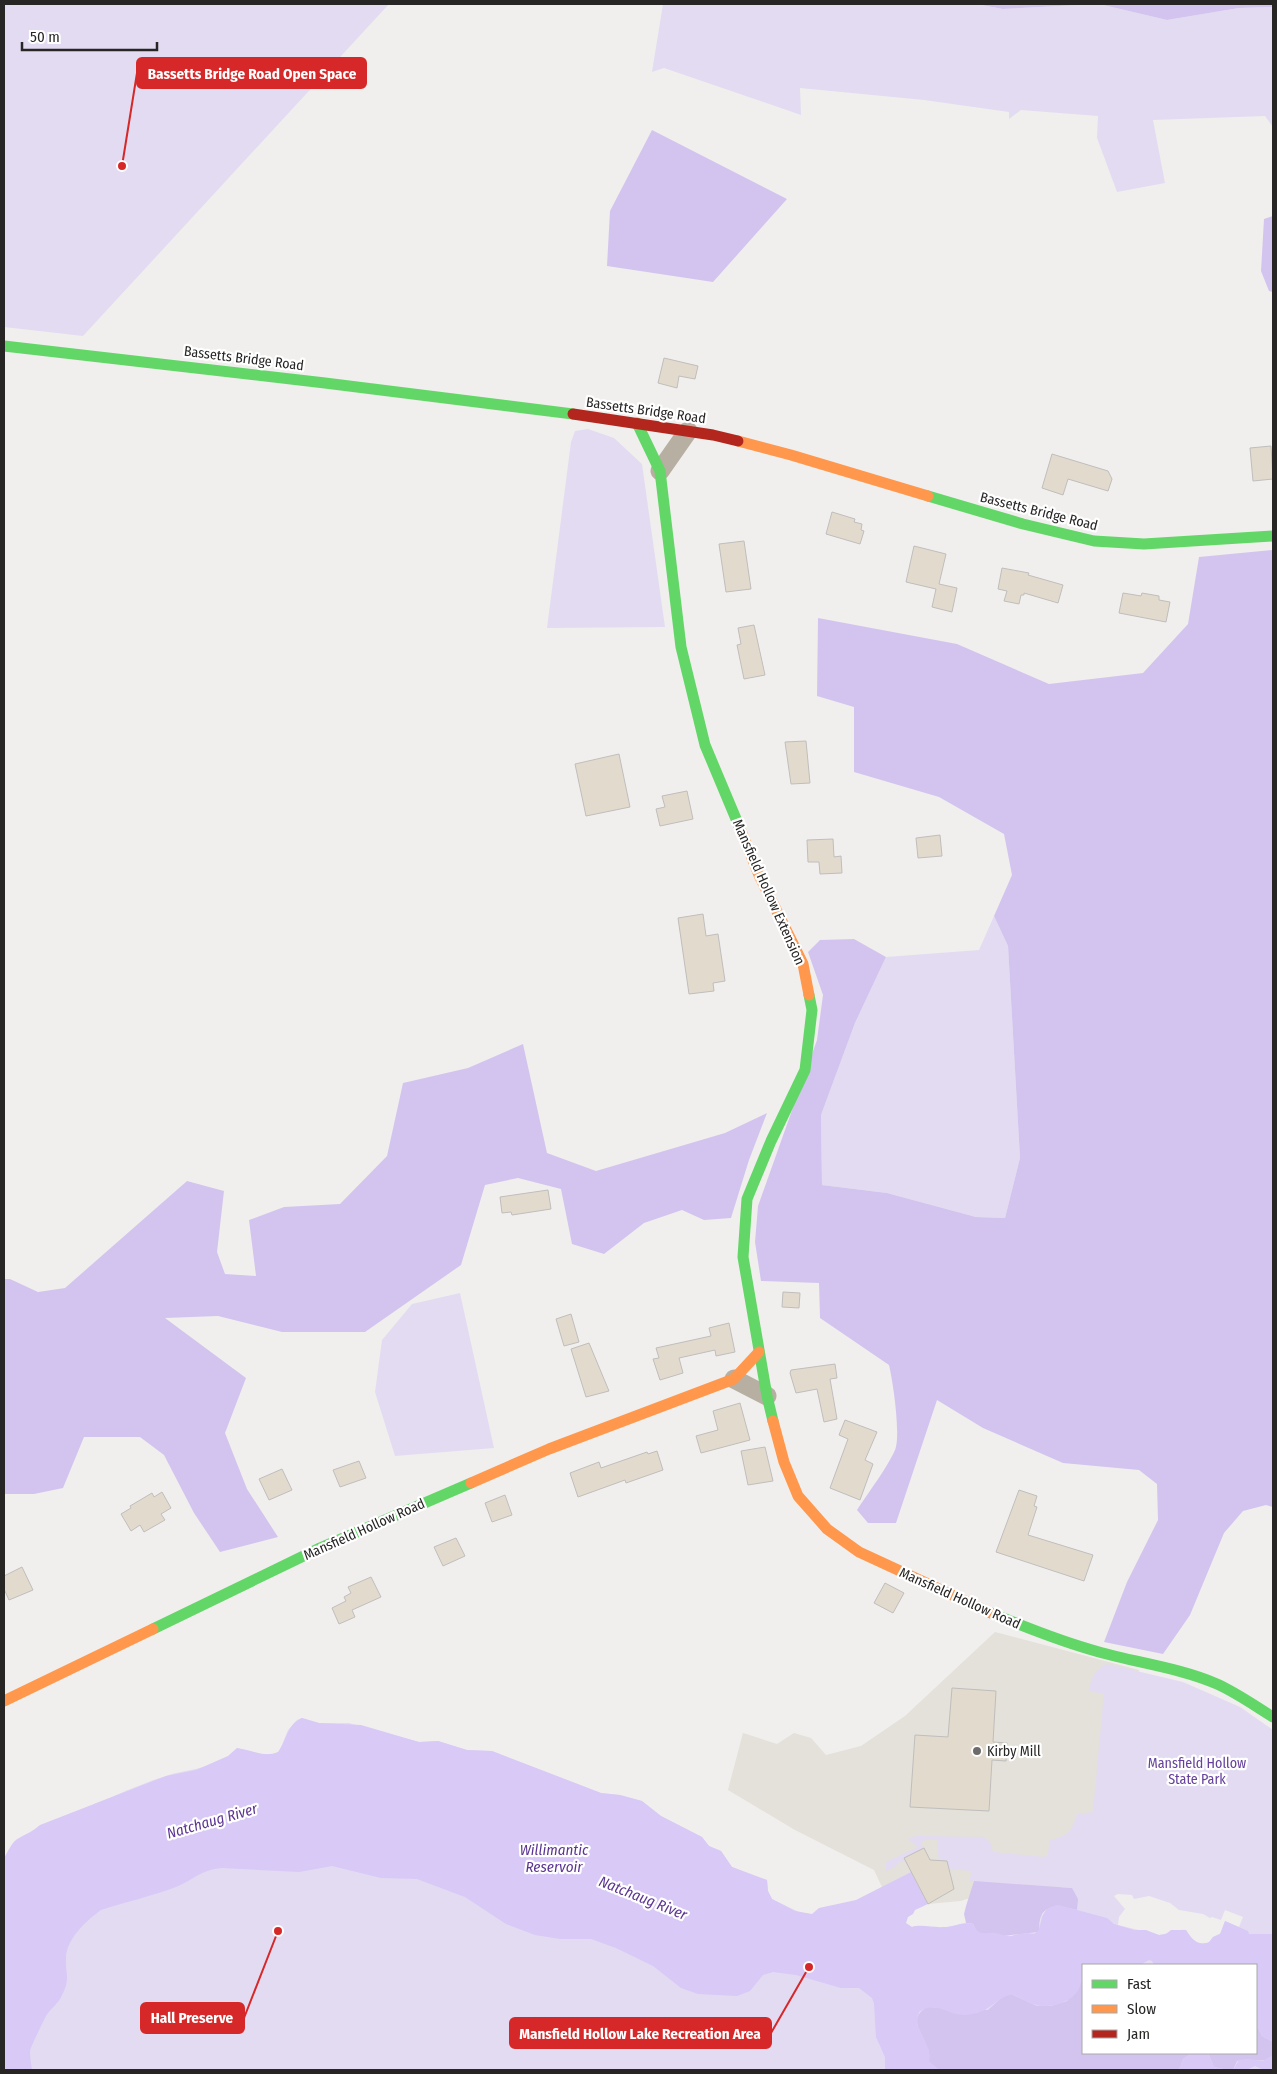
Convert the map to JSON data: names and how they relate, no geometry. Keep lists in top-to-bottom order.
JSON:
{
  "streets": {
    "street": ["Bassetts Bridge Road", "Mansfield Hollow Extension", "Mansfield Hollow Road"]
  },
  "crossings": [
    ["Bassetts Bridge Road", "Mansfield Hollow Extension"],
    ["Mansfield Hollow Extension", "Mansfield Hollow Road"]
  ],
  "water": ["Natchaug River", "Willimantic Reservoir"],
  "parks": ["Mansfield Hollow State Park"],
  "places": [
    "Bassetts Bridge Road Open Space",
    "Kirby Mill",
    "Hall Preserve",
    "Mansfield Hollow Lake Recreation Area"
  ],
  "legend": ["Fast", "Slow", "Jam"],
  "scale_bar": "50 m"
}
